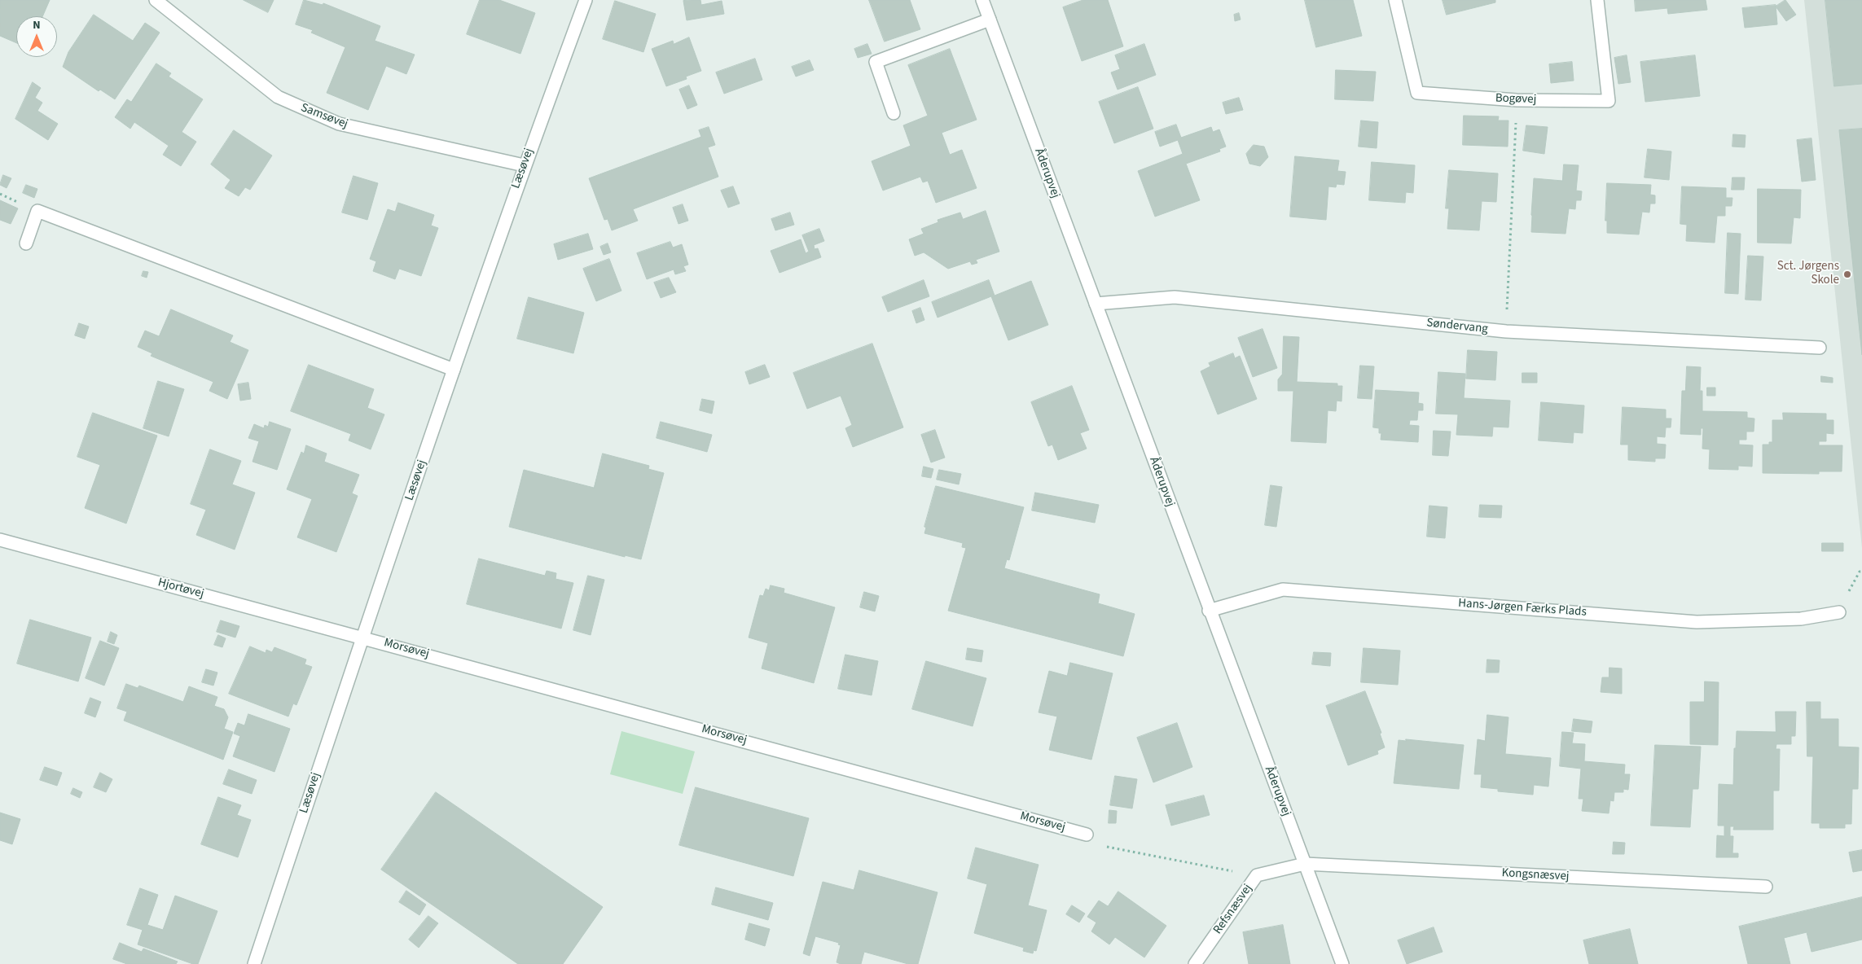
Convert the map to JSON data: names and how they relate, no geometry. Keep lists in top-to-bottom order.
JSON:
{
  "streets": {
    "street": [
      "Bogøvej",
      "Samsøvej",
      "Læsøvej",
      "Åderupvej",
      "Søndervang",
      "Hjortøvej",
      "Hans-Jørgen Færks Plads",
      "Morsøvej",
      "Kongsnæsvej",
      "Refsnæsvej"
    ]
  },
  "crossings": [
    ["Samsøvej", "Læsøvej"],
    ["Læsøvej", "Hjortøvej"],
    ["Læsøvej", "Morsøvej"],
    ["Åderupvej", "Søndervang"],
    ["Åderupvej", "Hans-Jørgen Færks Plads"],
    ["Åderupvej", "Kongsnæsvej"],
    ["Åderupvej", "Refsnæsvej"],
    ["Hjortøvej", "Morsøvej"],
    ["Kongsnæsvej", "Refsnæsvej"]
  ],
  "places": ["Sct. Jørgens Skole"],
  "north": "top"
}
